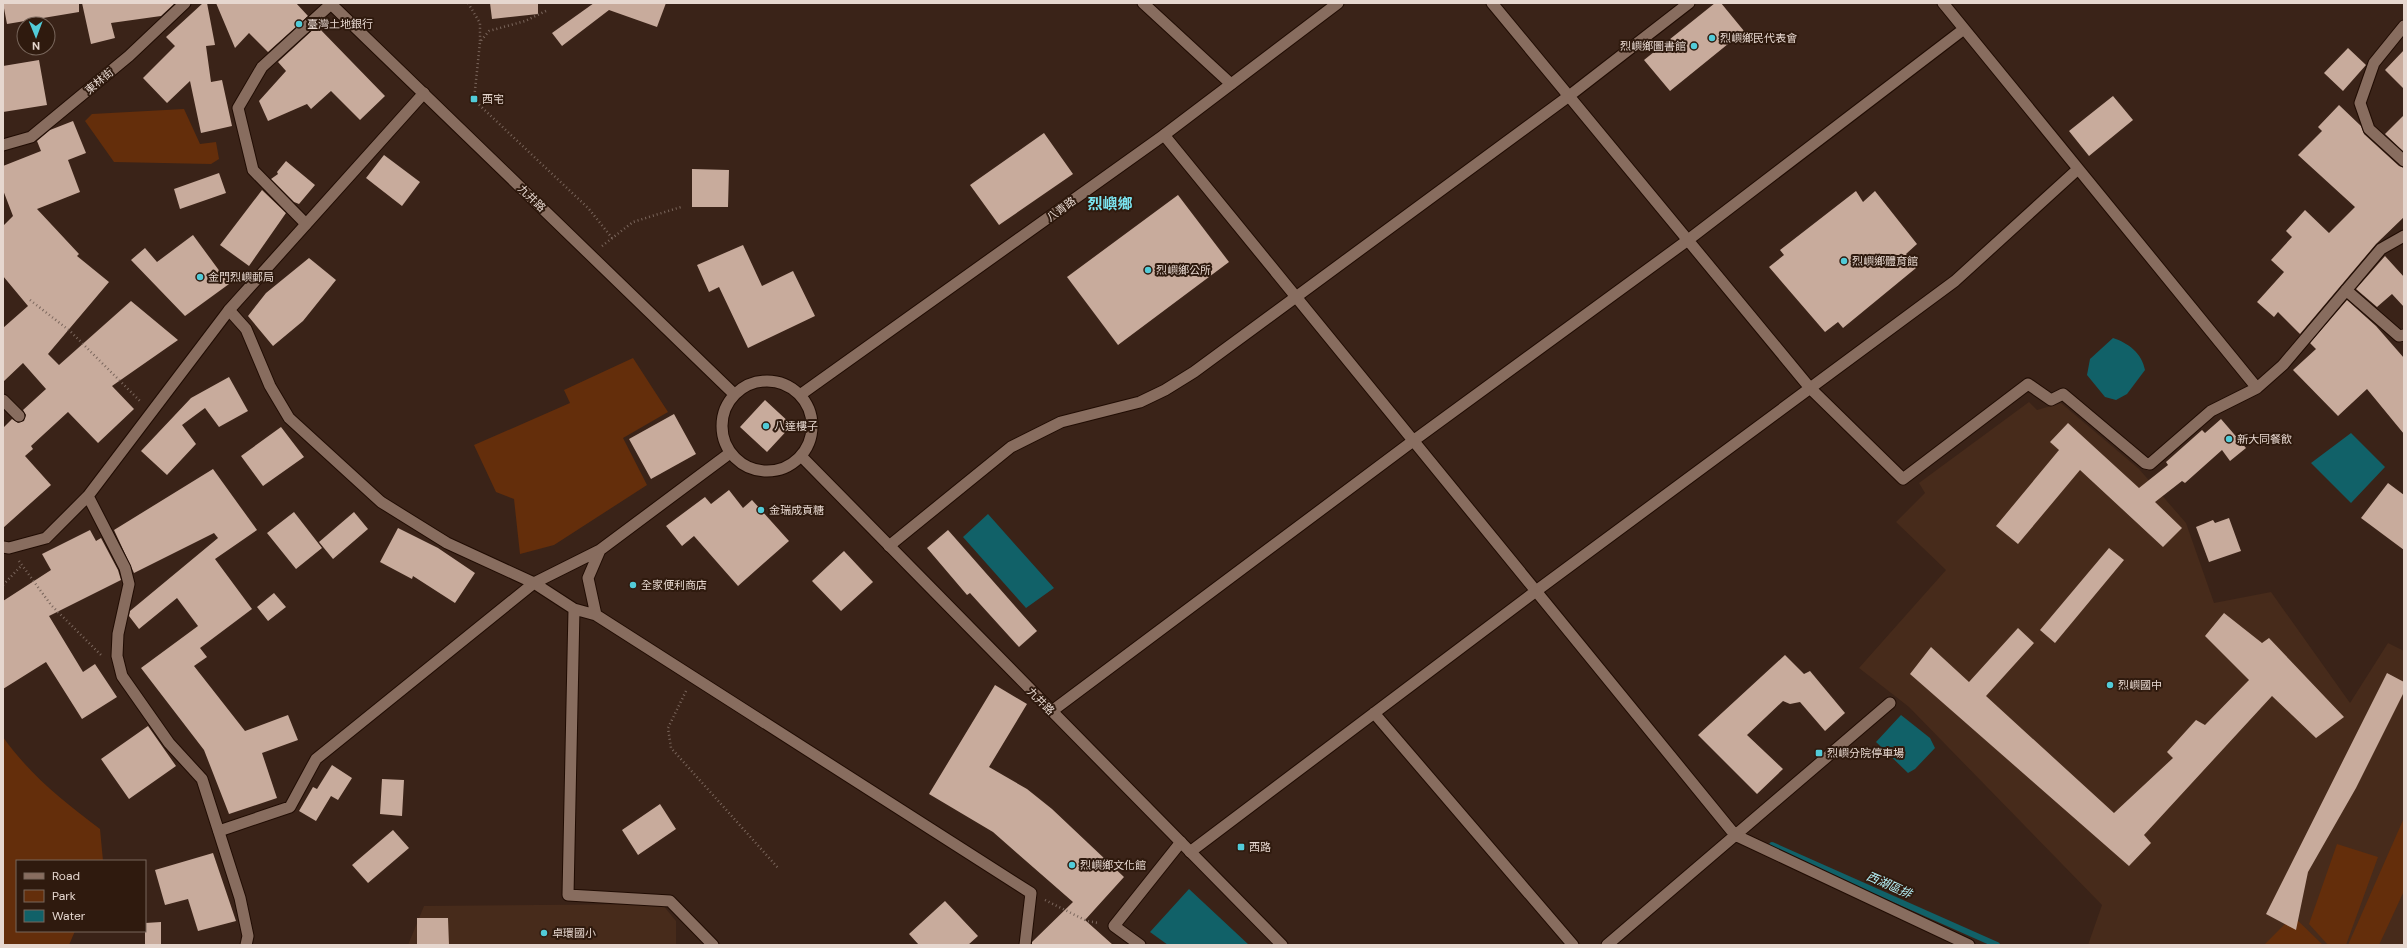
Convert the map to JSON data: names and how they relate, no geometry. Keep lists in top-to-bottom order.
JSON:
{
  "streets": {
    "street": ["東林街", "九井路", "八青路"]
  },
  "crossings": [
    ["九井路", "八青路"]
  ],
  "districts": ["烈嶼鄉"],
  "water": ["西湖區排"],
  "places": {
    "other": [
      "臺灣土地銀行",
      "烈嶼鄉民代表會",
      "烈嶼鄉圖書館",
      "烈嶼鄉體育館",
      "烈嶼鄉公所",
      "金門烈嶼郵局",
      "八達樓子",
      "新大同餐飲",
      "金瑞成貢糖",
      "全家便利商店",
      "烈嶼國中",
      "烈嶼鄉文化館",
      "卓環國小"
    ],
    "transit": ["西宅", "烈嶼分院停車場", "西路"]
  },
  "legend": ["Road", "Park", "Water"],
  "north": "bottom"
}
